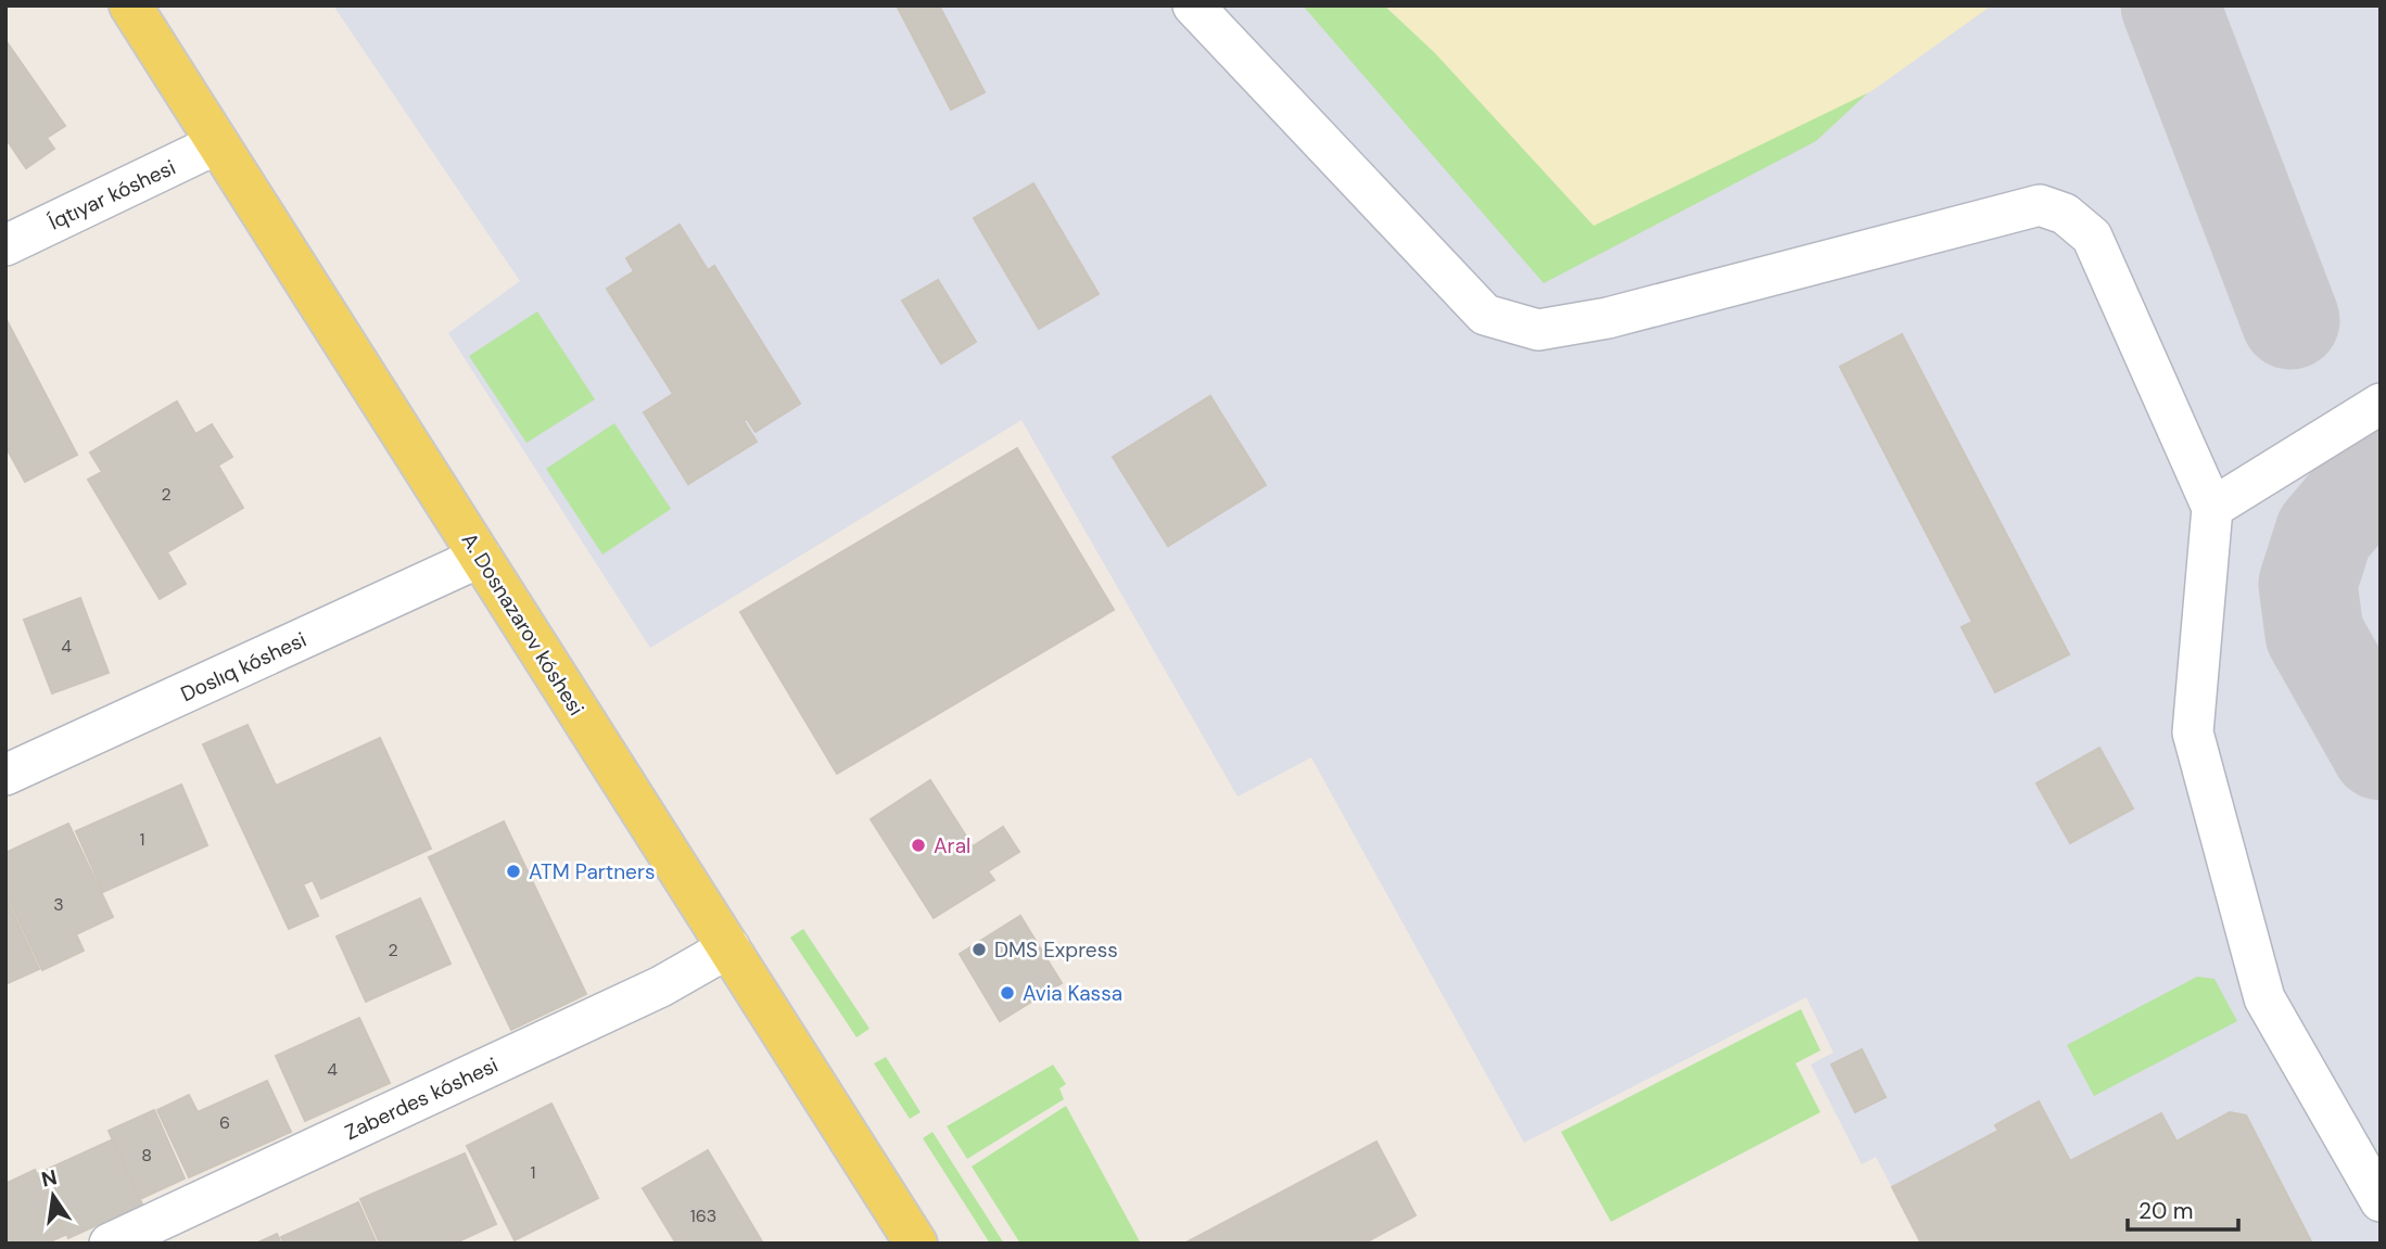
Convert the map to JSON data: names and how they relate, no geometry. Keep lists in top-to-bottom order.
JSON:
{
  "streets": {
    "main road": ["A. Dosnazarov kóshesi"],
    "street": ["Íqtıyar kóshesi", "Doslıq kóshesi", "Zaberdes kóshesi"]
  },
  "crossings": [
    ["Íqtıyar kóshesi", "A. Dosnazarov kóshesi"],
    ["A. Dosnazarov kóshesi", "Doslıq kóshesi"],
    ["A. Dosnazarov kóshesi", "Zaberdes kóshesi"]
  ],
  "places": [
    "Aral",
    "ATM Partners",
    "DMS Express",
    "Avia Kassa"
  ],
  "house_numbers": [
    "2",
    "4",
    "1",
    "3",
    "2",
    "4",
    "6",
    "8",
    "1",
    "163"
  ],
  "scale_bar": "20 m",
  "north": "top"
}
